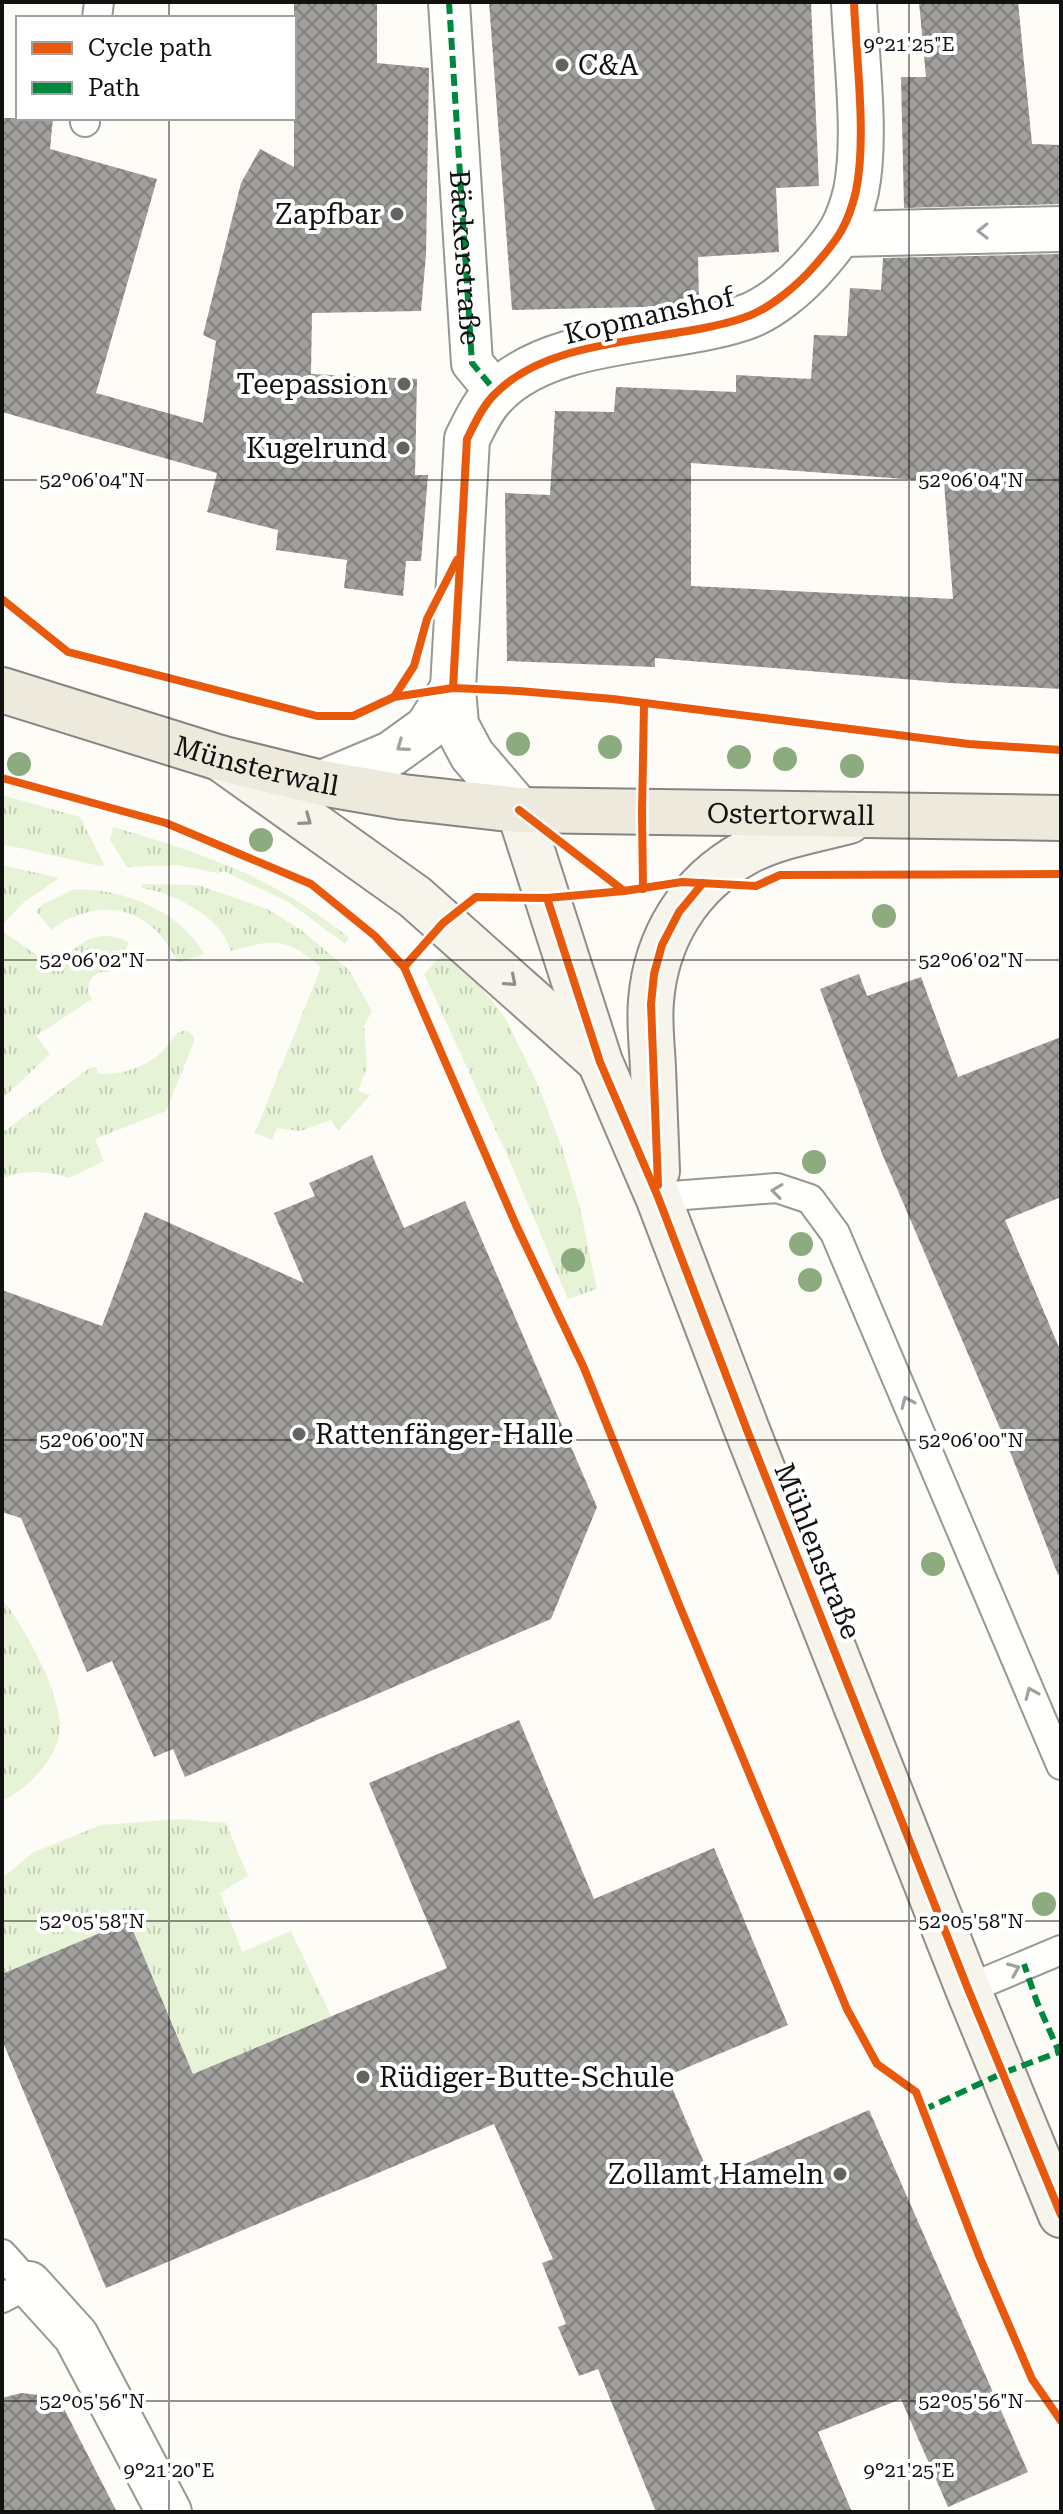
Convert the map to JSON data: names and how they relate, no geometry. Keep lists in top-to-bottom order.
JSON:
{
  "streets": {
    "main road": ["Münsterwall", "Ostertorwall", "Mühlenstraße"],
    "street": ["Bäckerstraße", "Kopmanshof"]
  },
  "crossings": [
    ["Bäckerstraße", "Kopmanshof"],
    ["Münsterwall", "Ostertorwall"],
    ["Münsterwall", "Mühlenstraße"],
    ["Ostertorwall", "Mühlenstraße"]
  ],
  "places": [
    "C&A",
    "Zapfbar",
    "Teepassion",
    "Kugelrund",
    "Rattenfänger-Halle",
    "Rüdiger-Butte-Schule",
    "Zollamt Hameln"
  ],
  "legend": ["Cycle path", "Path"],
  "coordinates": [
    "9°21'25\"E",
    "52°06'04\"N",
    "52°06'02\"N",
    "52°06'00\"N",
    "52°05'58\"N",
    "52°05'56\"N",
    "9°21'20\"E"
  ]
}
